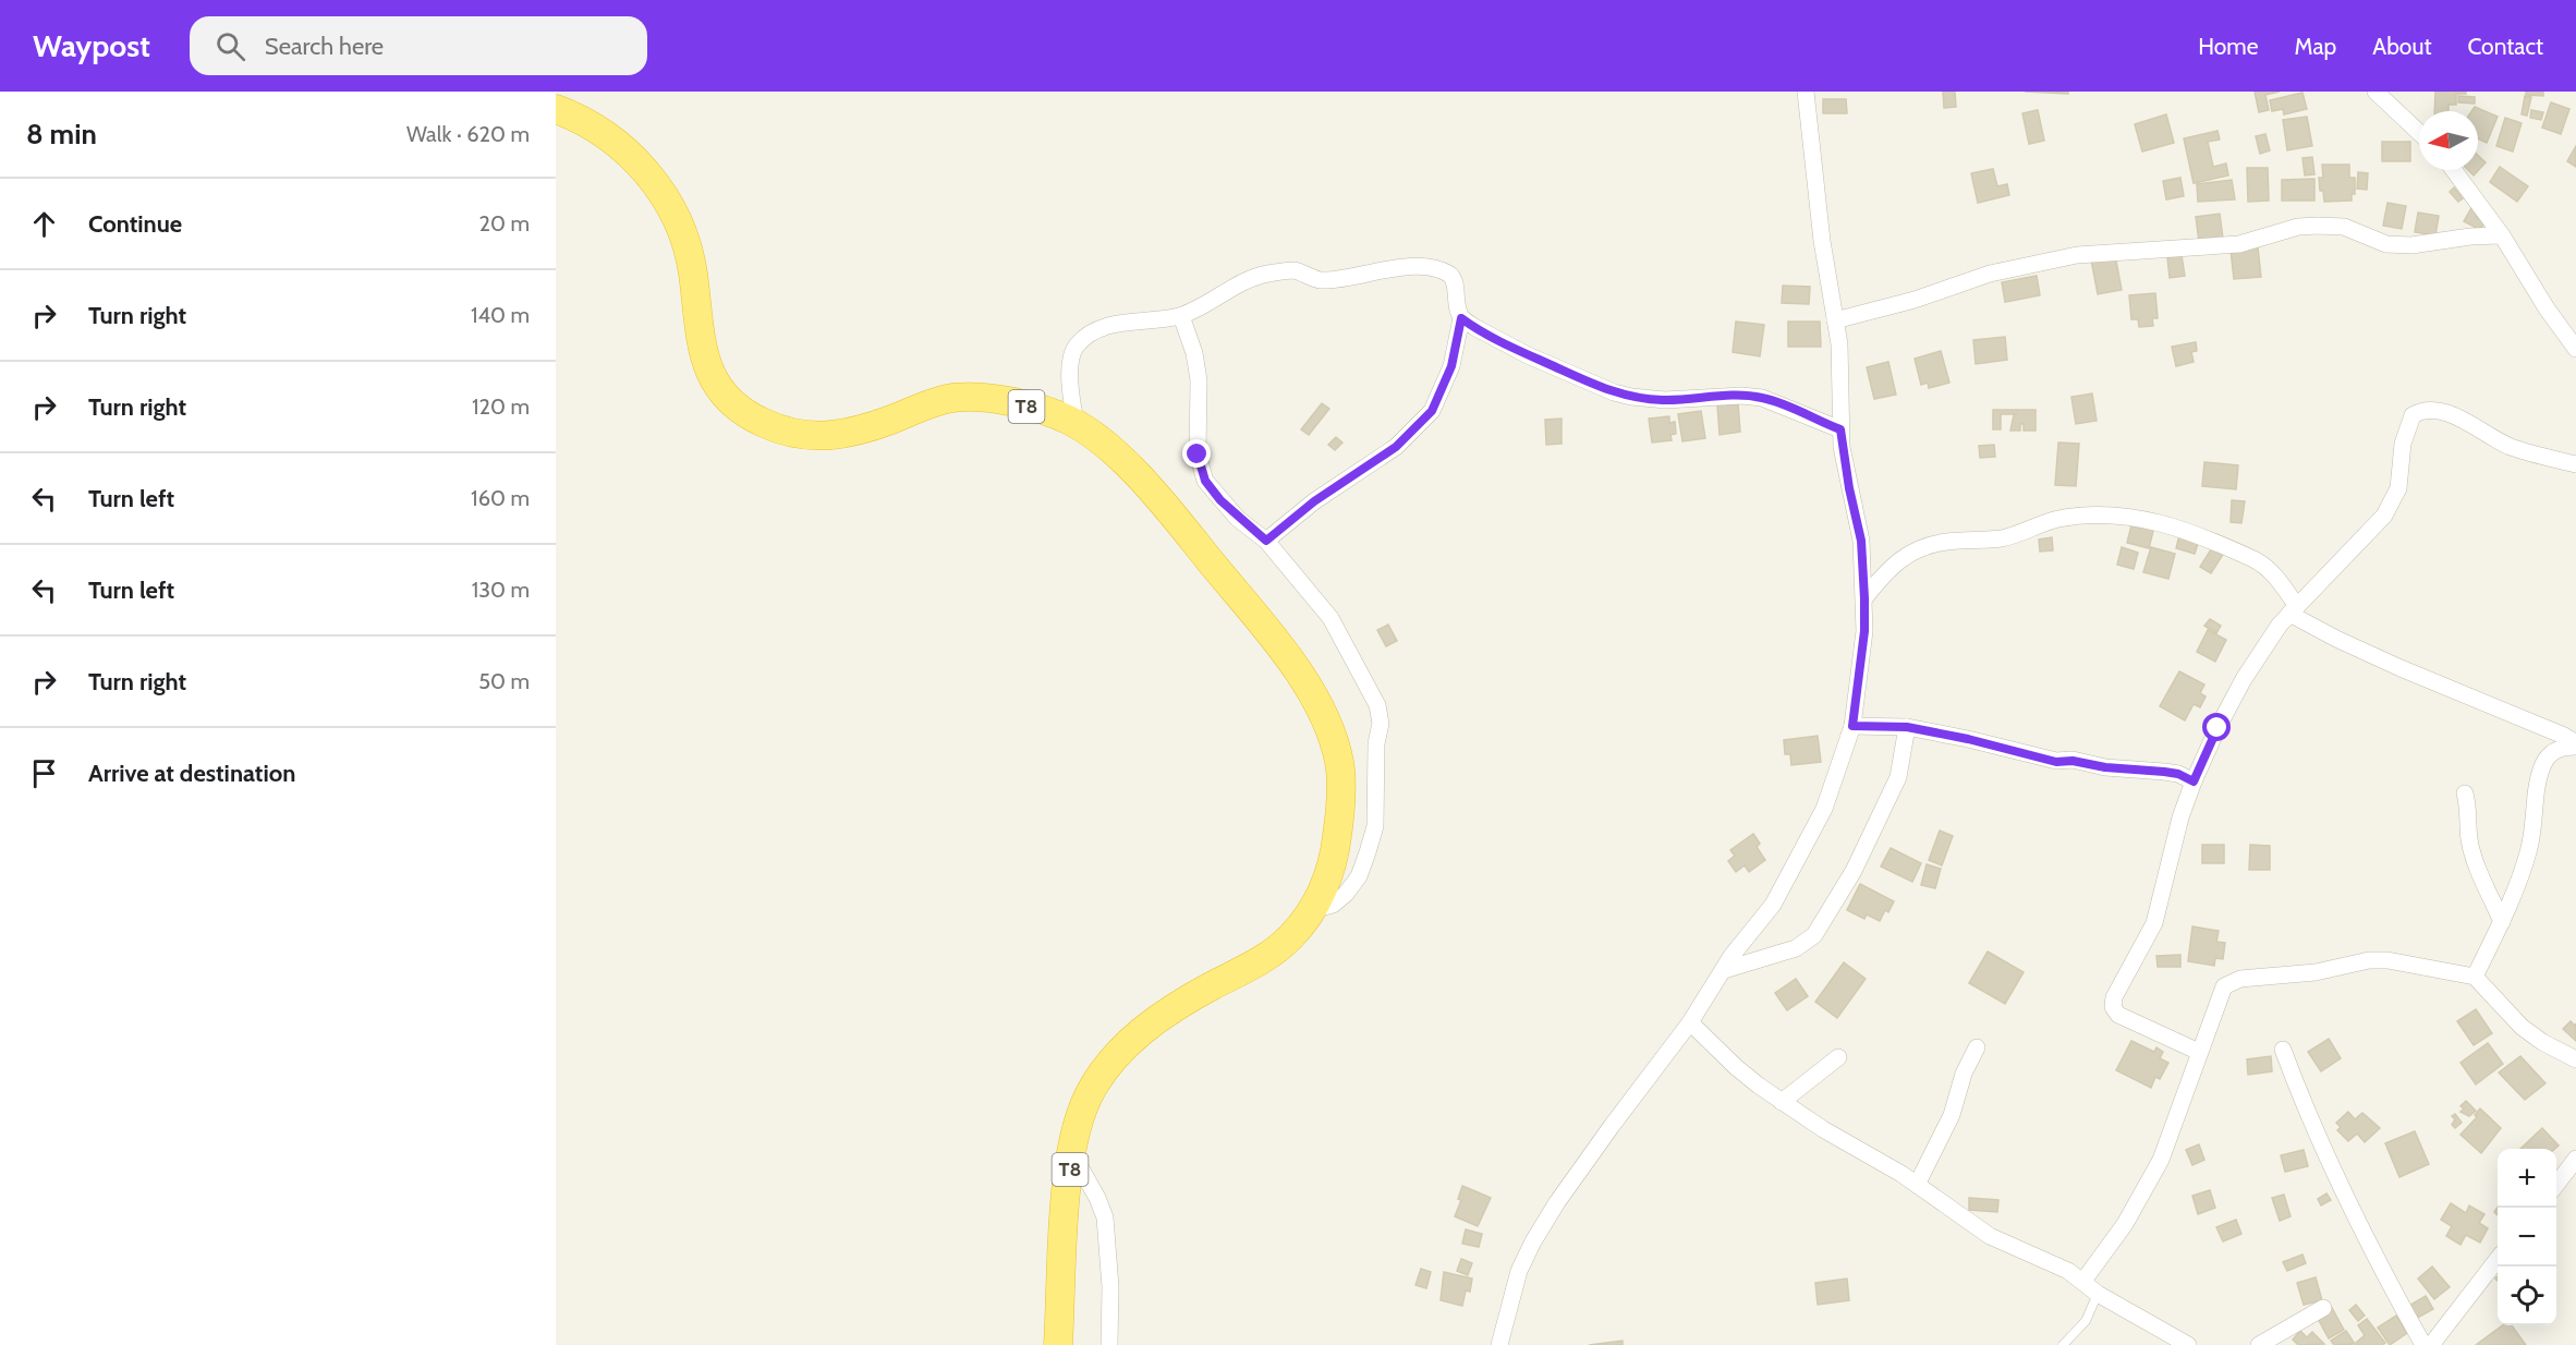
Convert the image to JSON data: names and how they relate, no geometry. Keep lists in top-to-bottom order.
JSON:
{
  "streets": {
    "highway": ["T8"]
  },
  "north": "left",
  "page": {
    "header": "Waypost",
    "search": "Search here",
    "nav": [
      "Home",
      "Map",
      "About",
      "Contact"
    ],
    "heading": ["8 min", "Walk · 620 m"],
    "list": [
      ["Continue", "20 m"],
      ["Turn right", "140 m"],
      ["Turn right", "120 m"],
      ["Turn left", "160 m"],
      ["Turn left", "130 m"],
      ["Turn right", "50 m"],
      "Arrive at destination"
    ],
    "map_buttons": ["+", "−"]
  }
}
